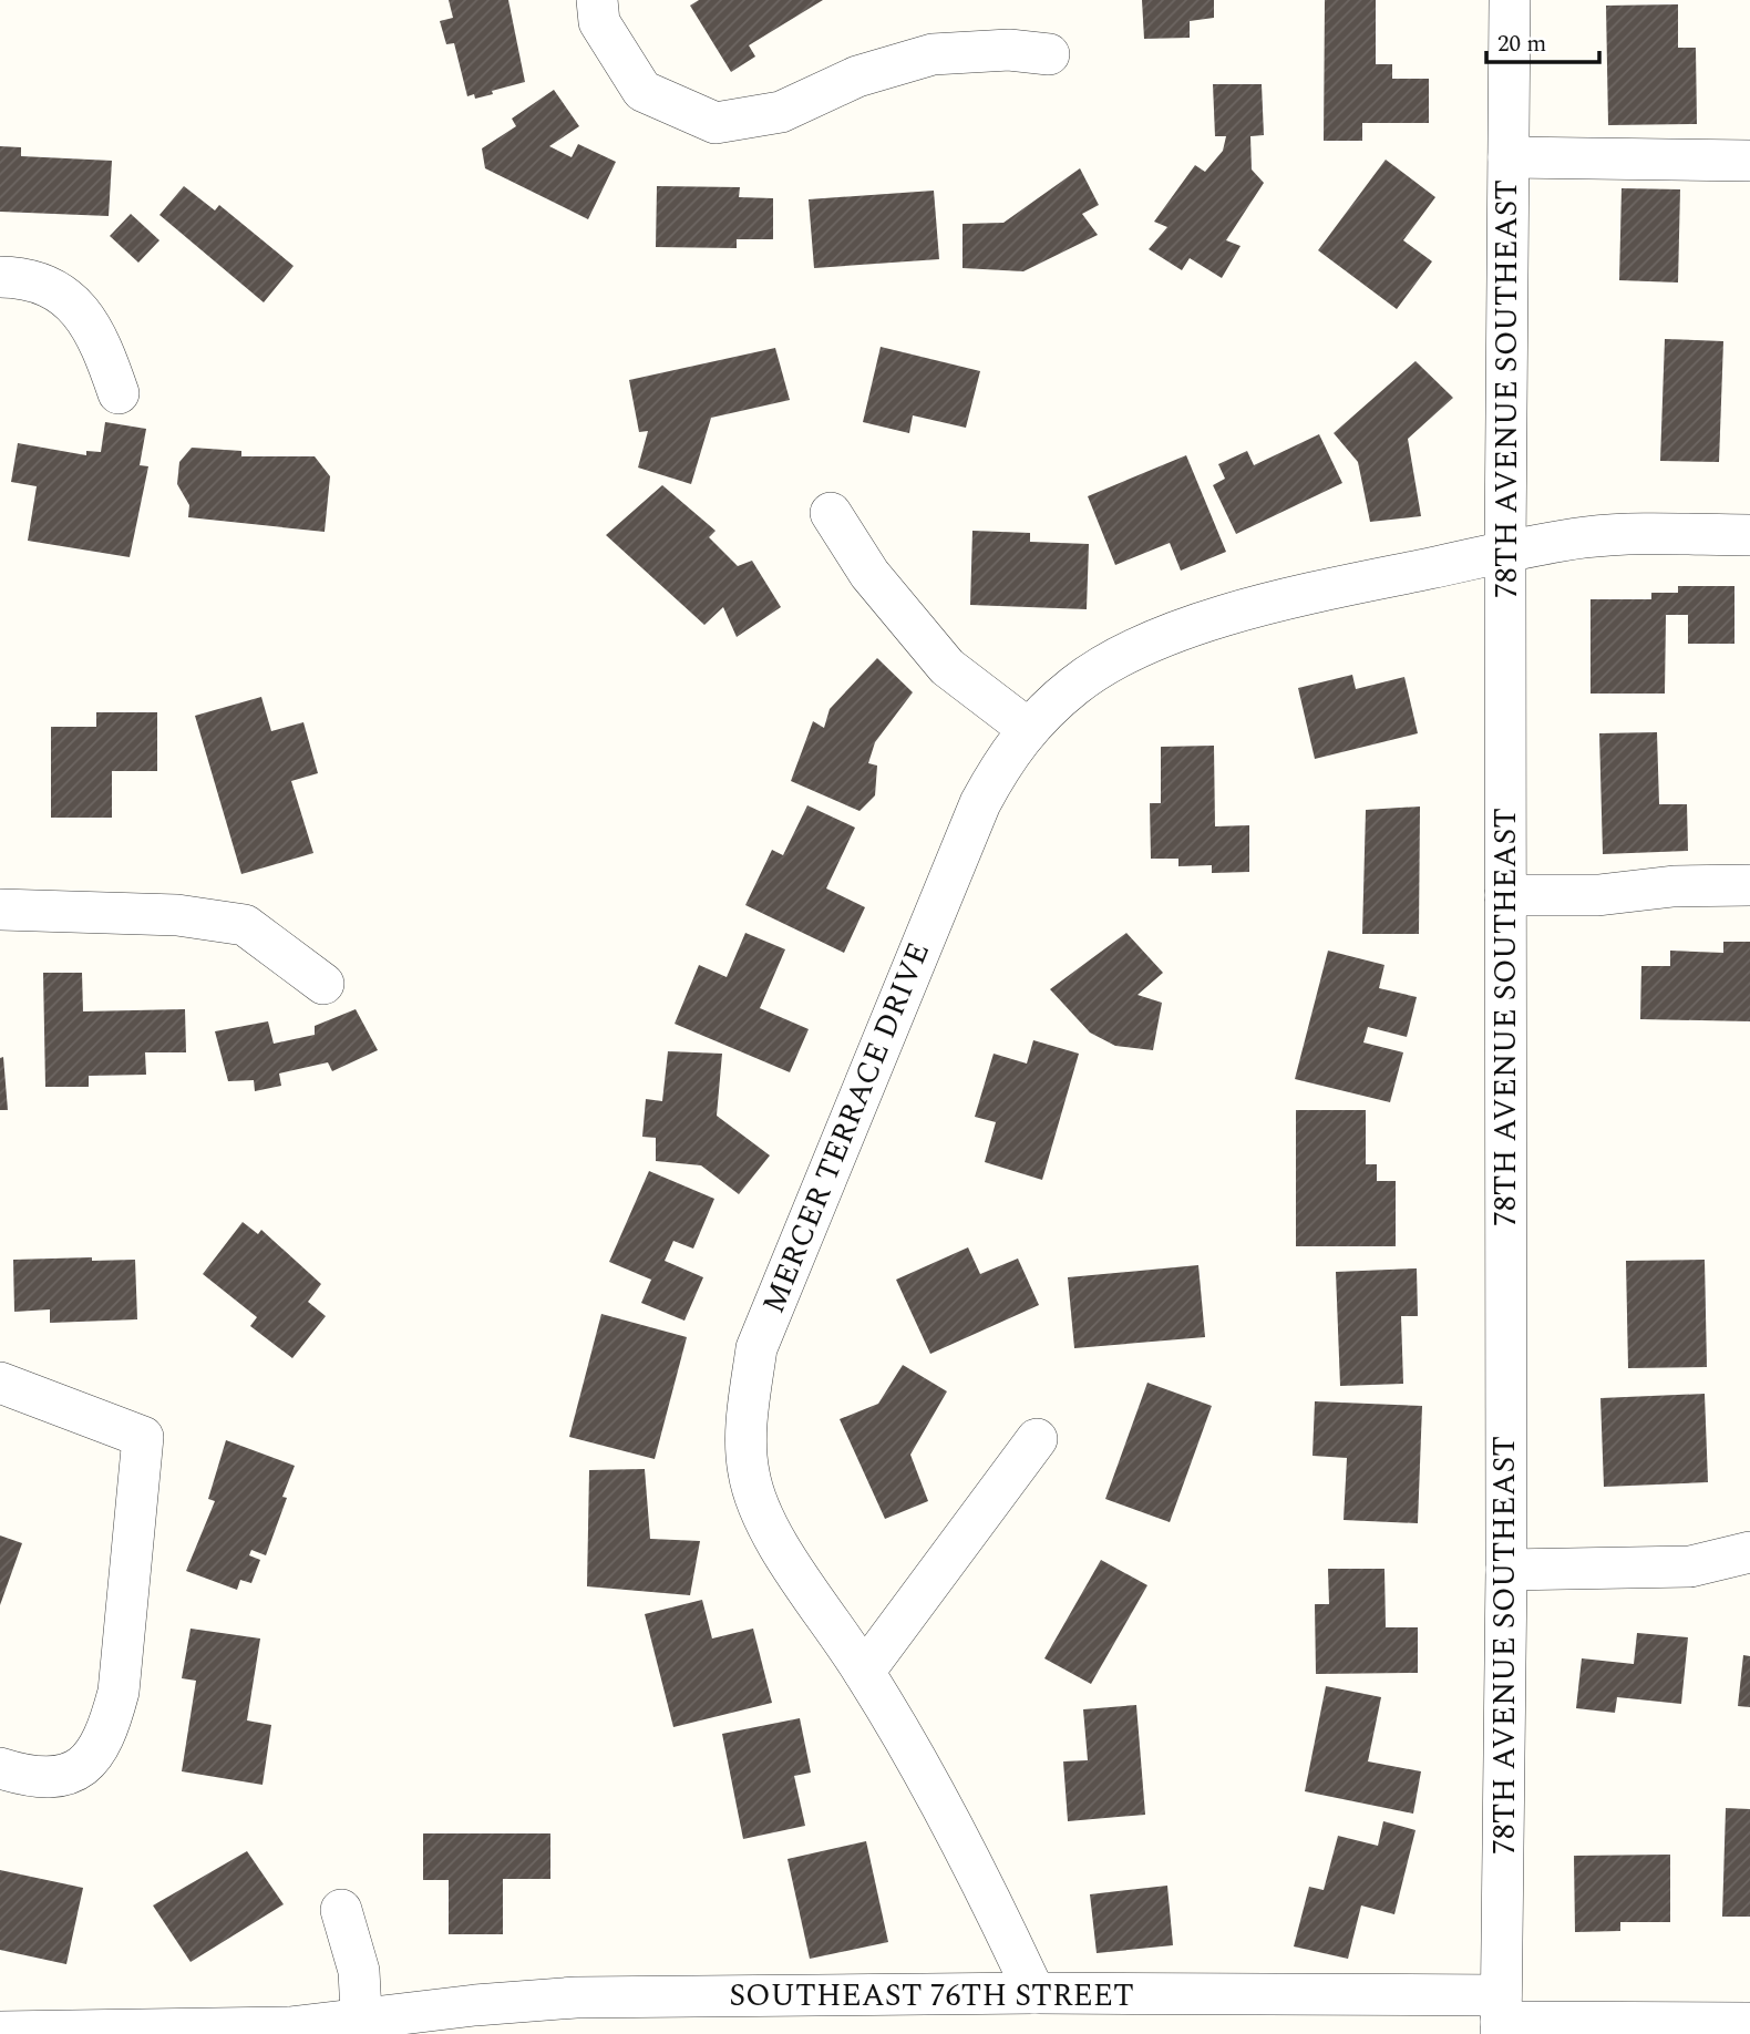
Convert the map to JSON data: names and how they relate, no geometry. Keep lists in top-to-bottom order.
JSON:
{
  "streets": {
    "street": ["78TH AVENUE SOUTHEAST", "MERCER TERRACE DRIVE", "SOUTHEAST 76TH STREET"]
  },
  "crossings": [
    ["78TH AVENUE SOUTHEAST", "MERCER TERRACE DRIVE"],
    ["78TH AVENUE SOUTHEAST", "SOUTHEAST 76TH STREET"],
    ["MERCER TERRACE DRIVE", "SOUTHEAST 76TH STREET"]
  ],
  "scale_bar": "20 m"
}
